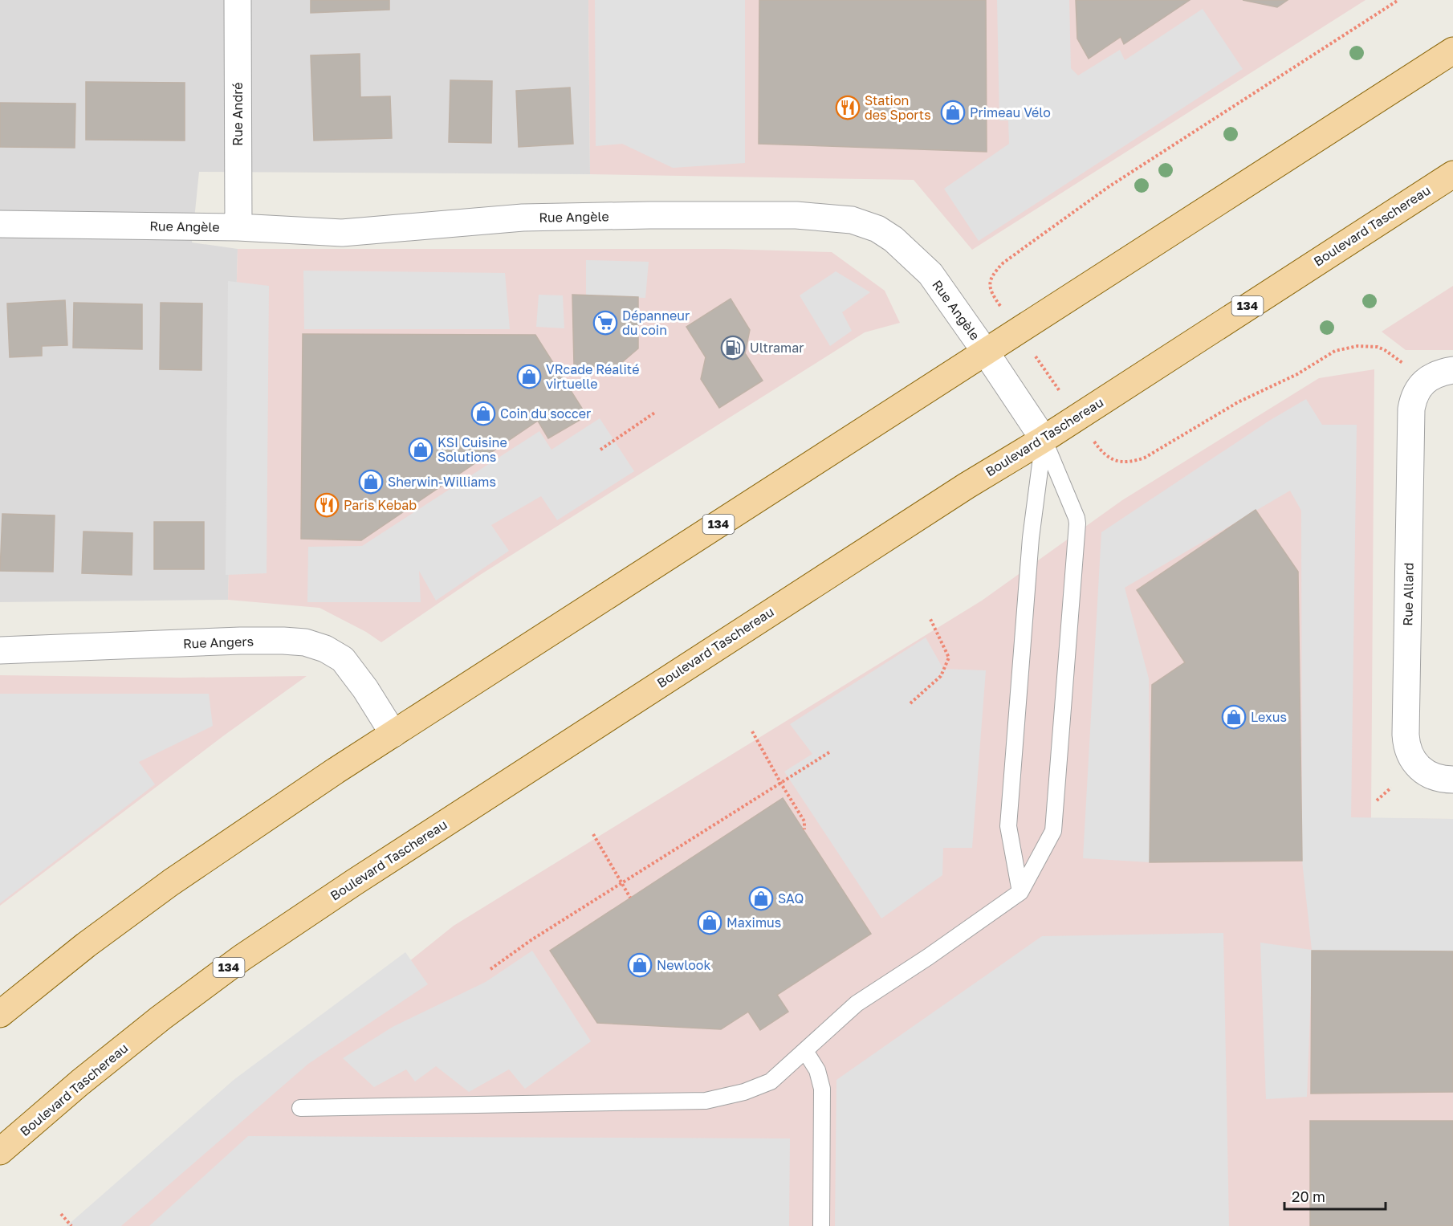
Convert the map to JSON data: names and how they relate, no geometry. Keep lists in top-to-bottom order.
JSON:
{
  "streets": {
    "main road": ["Boulevard Taschereau", "134"],
    "street": [
      "Rue André",
      "Rue Angèle",
      "Rue Allard",
      "Rue Angers"
    ]
  },
  "crossings": [
    ["Rue André", "Rue Angèle"],
    ["Rue Angèle", "Boulevard Taschereau"],
    ["Rue Angèle", "134"],
    ["134", "Rue Angers"]
  ],
  "places": {
    "restaurant": ["Station des Sports", "Paris Kebab"],
    "shop": [
      "Primeau Vélo",
      "VRcade Réalité virtuelle",
      "Coin du soccer",
      "KSI Cuisine Solutions",
      "Sherwin-Williams",
      "Lexus",
      "SAQ",
      "Maximus",
      "Newlook"
    ],
    "supermarket": ["Dépanneur du coin"],
    "fuel station": ["Ultramar"]
  },
  "scale_bar": "20 m"
}
